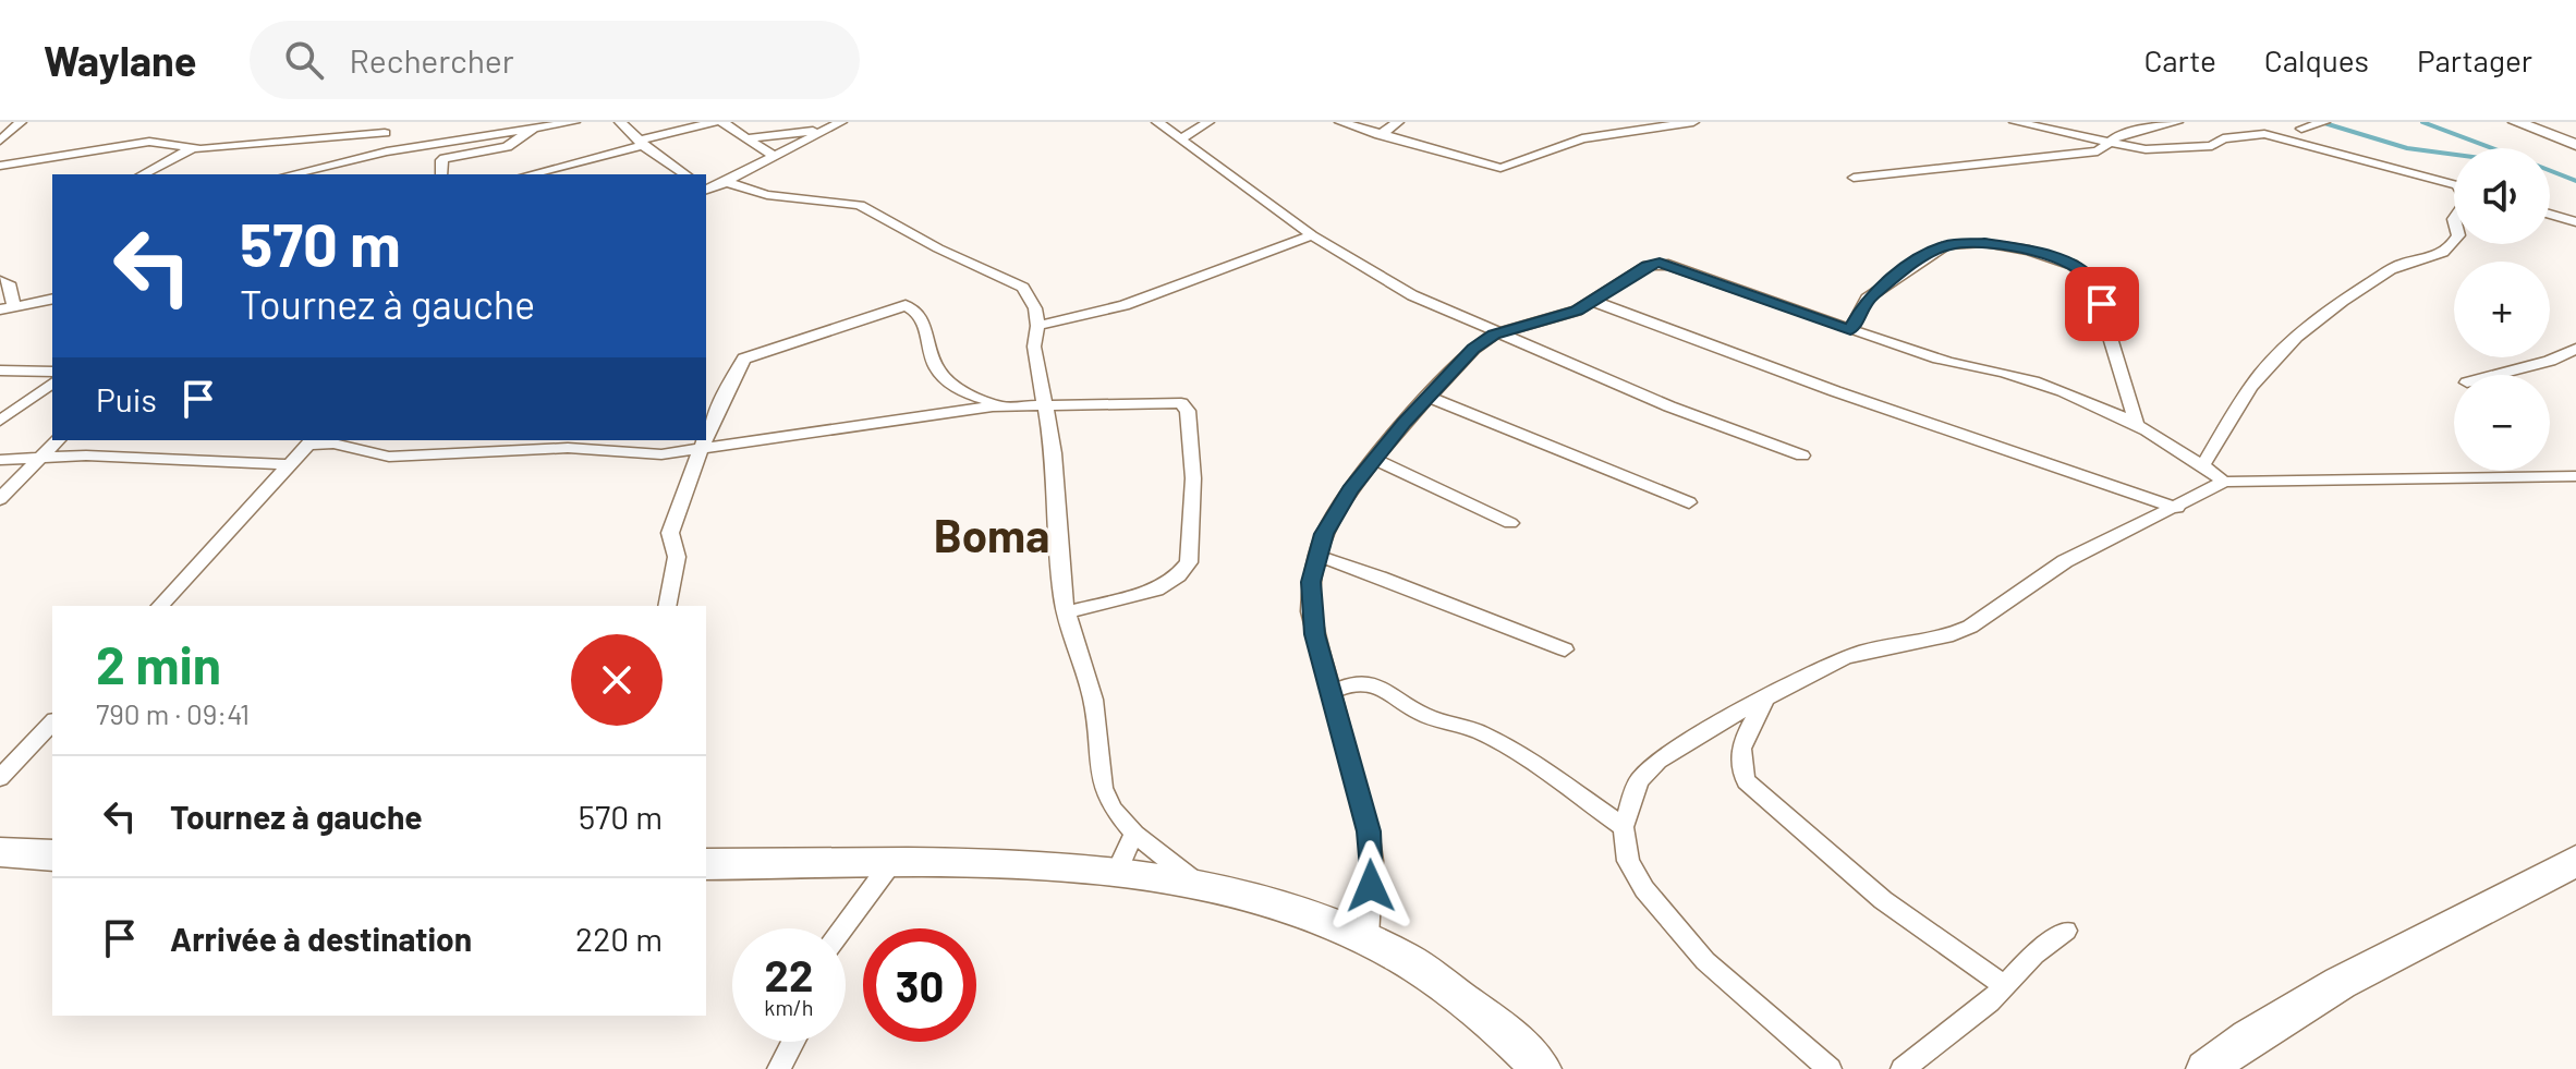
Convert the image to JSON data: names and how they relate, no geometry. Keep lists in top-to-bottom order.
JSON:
{
  "districts": ["Boma"],
  "page": {
    "header": "Waylane",
    "search": "Rechercher",
    "nav": ["Carte", "Calques", "Partager"],
    "map_buttons": ["+", "−"],
    "turn": ["570 m", "Tournez à gauche"],
    "then": "Puis",
    "heading": ["2 min", "790 m · 09:41"],
    "list": [
      {
        "name": "Tournez à gauche",
        "value": "570 m"
      },
      {
        "name": "Arrivée à destination",
        "value": "220 m"
      }
    ],
    "speed": "22 km/h",
    "limit": "30"
  }
}
